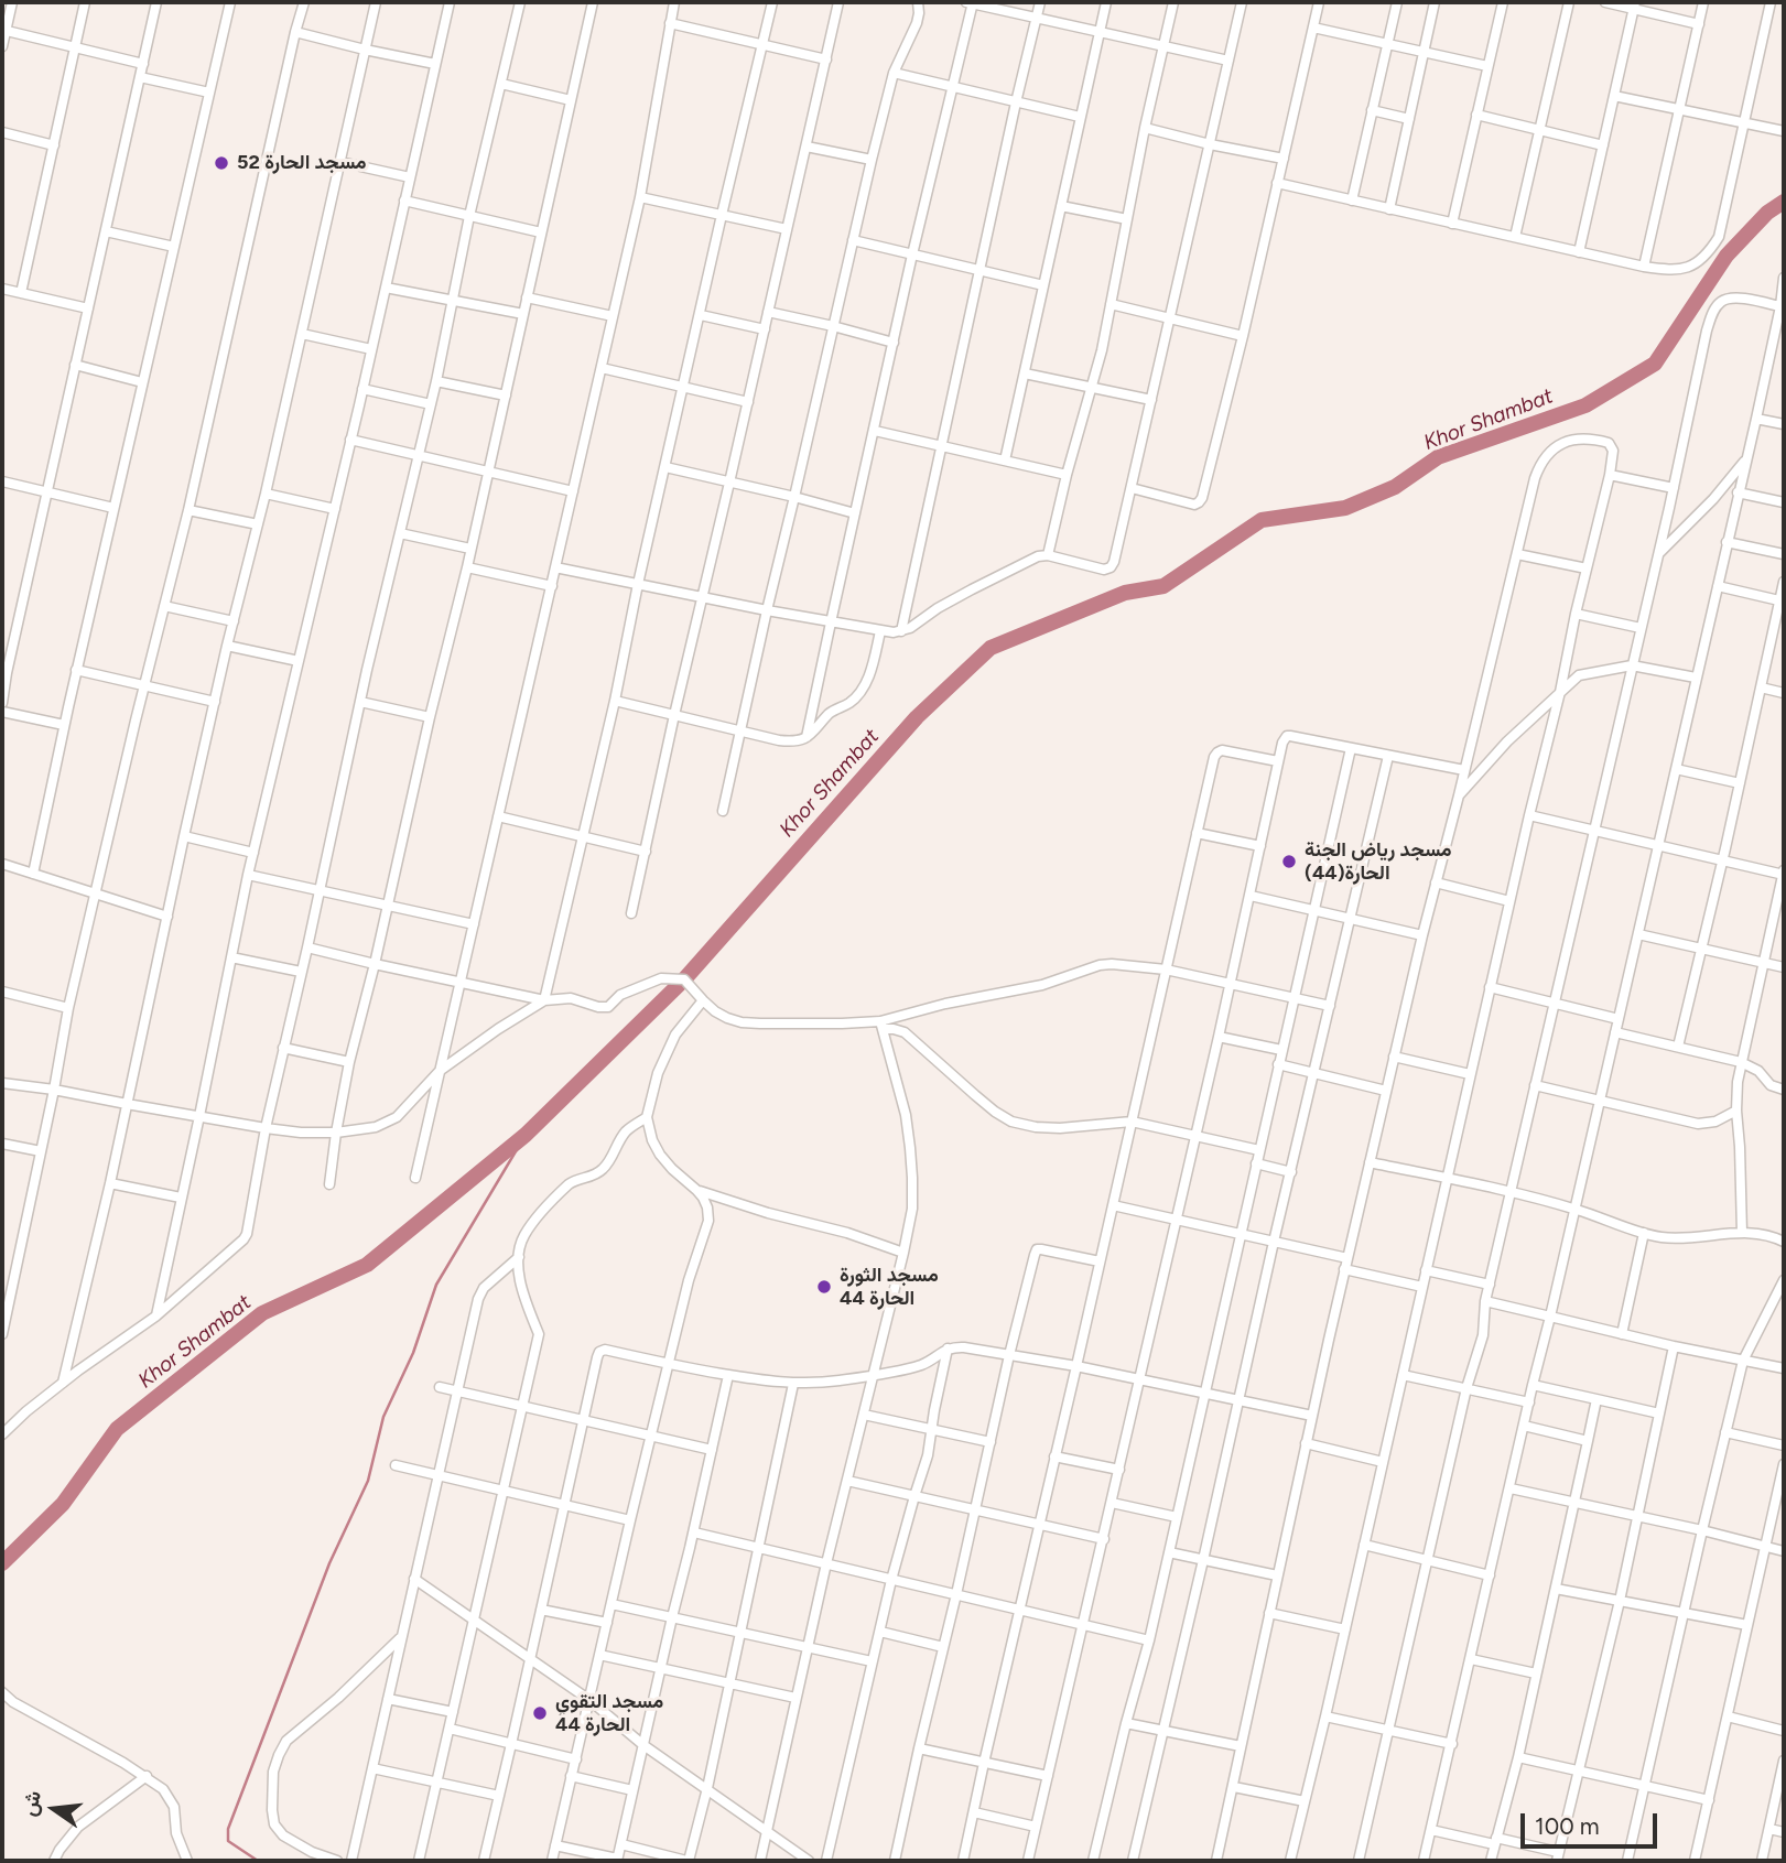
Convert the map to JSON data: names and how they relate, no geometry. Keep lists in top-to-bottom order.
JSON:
{
  "water": ["Khor Shambat"],
  "places": [
    "مسجد الحارة 52",
    "مسجد رياض الجنة الحارة(44)",
    "مسجد الثورة الحارة 44",
    "مسجد التقوي الحارة 44"
  ],
  "scale_bar": "100 m",
  "north": "left"
}
